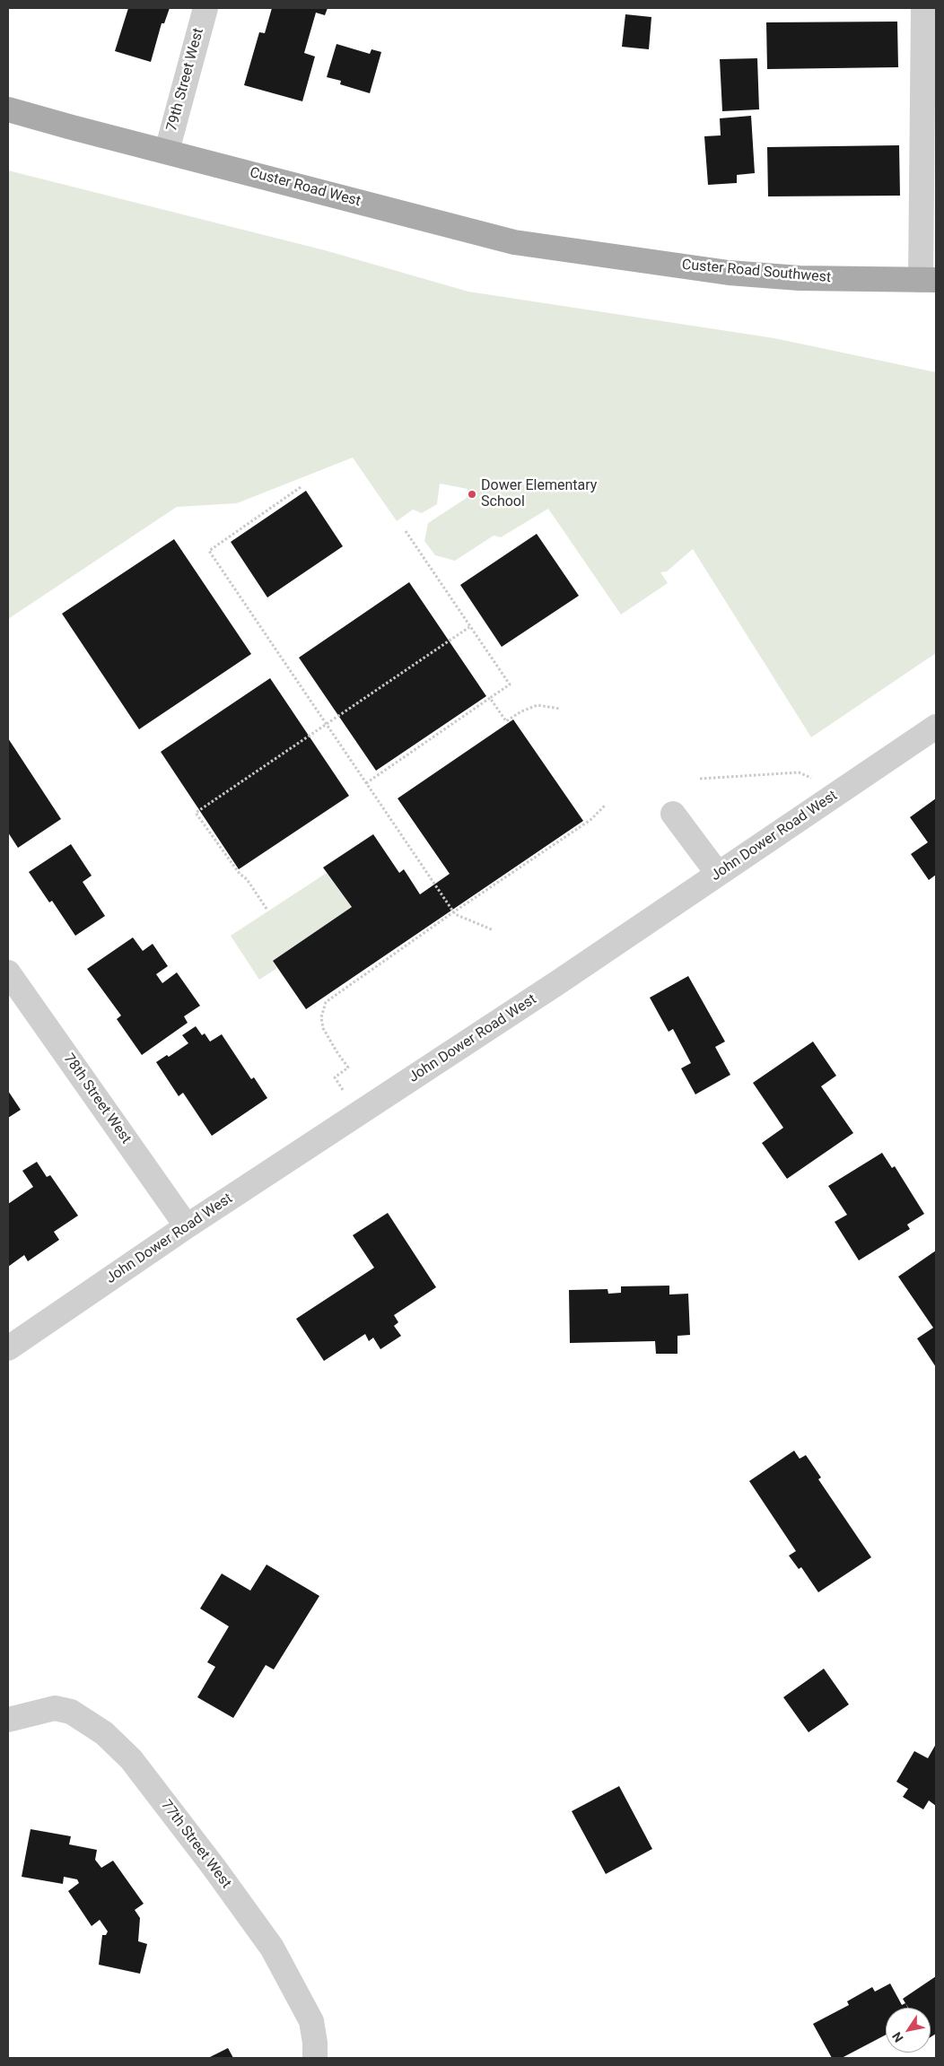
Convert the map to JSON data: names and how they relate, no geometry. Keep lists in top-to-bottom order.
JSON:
{
  "streets": {
    "main road": ["Custer Road West", "Custer Road Southwest"],
    "street": [
      "79th Street West",
      "John Dower Road West",
      "78th Street West",
      "77th Street West"
    ]
  },
  "crossings": [
    ["79th Street West", "Custer Road West"],
    ["Custer Road West", "Custer Road Southwest"],
    ["John Dower Road West", "78th Street West"]
  ],
  "places": ["Dower Elementary School"],
  "north": "bottom left"
}
